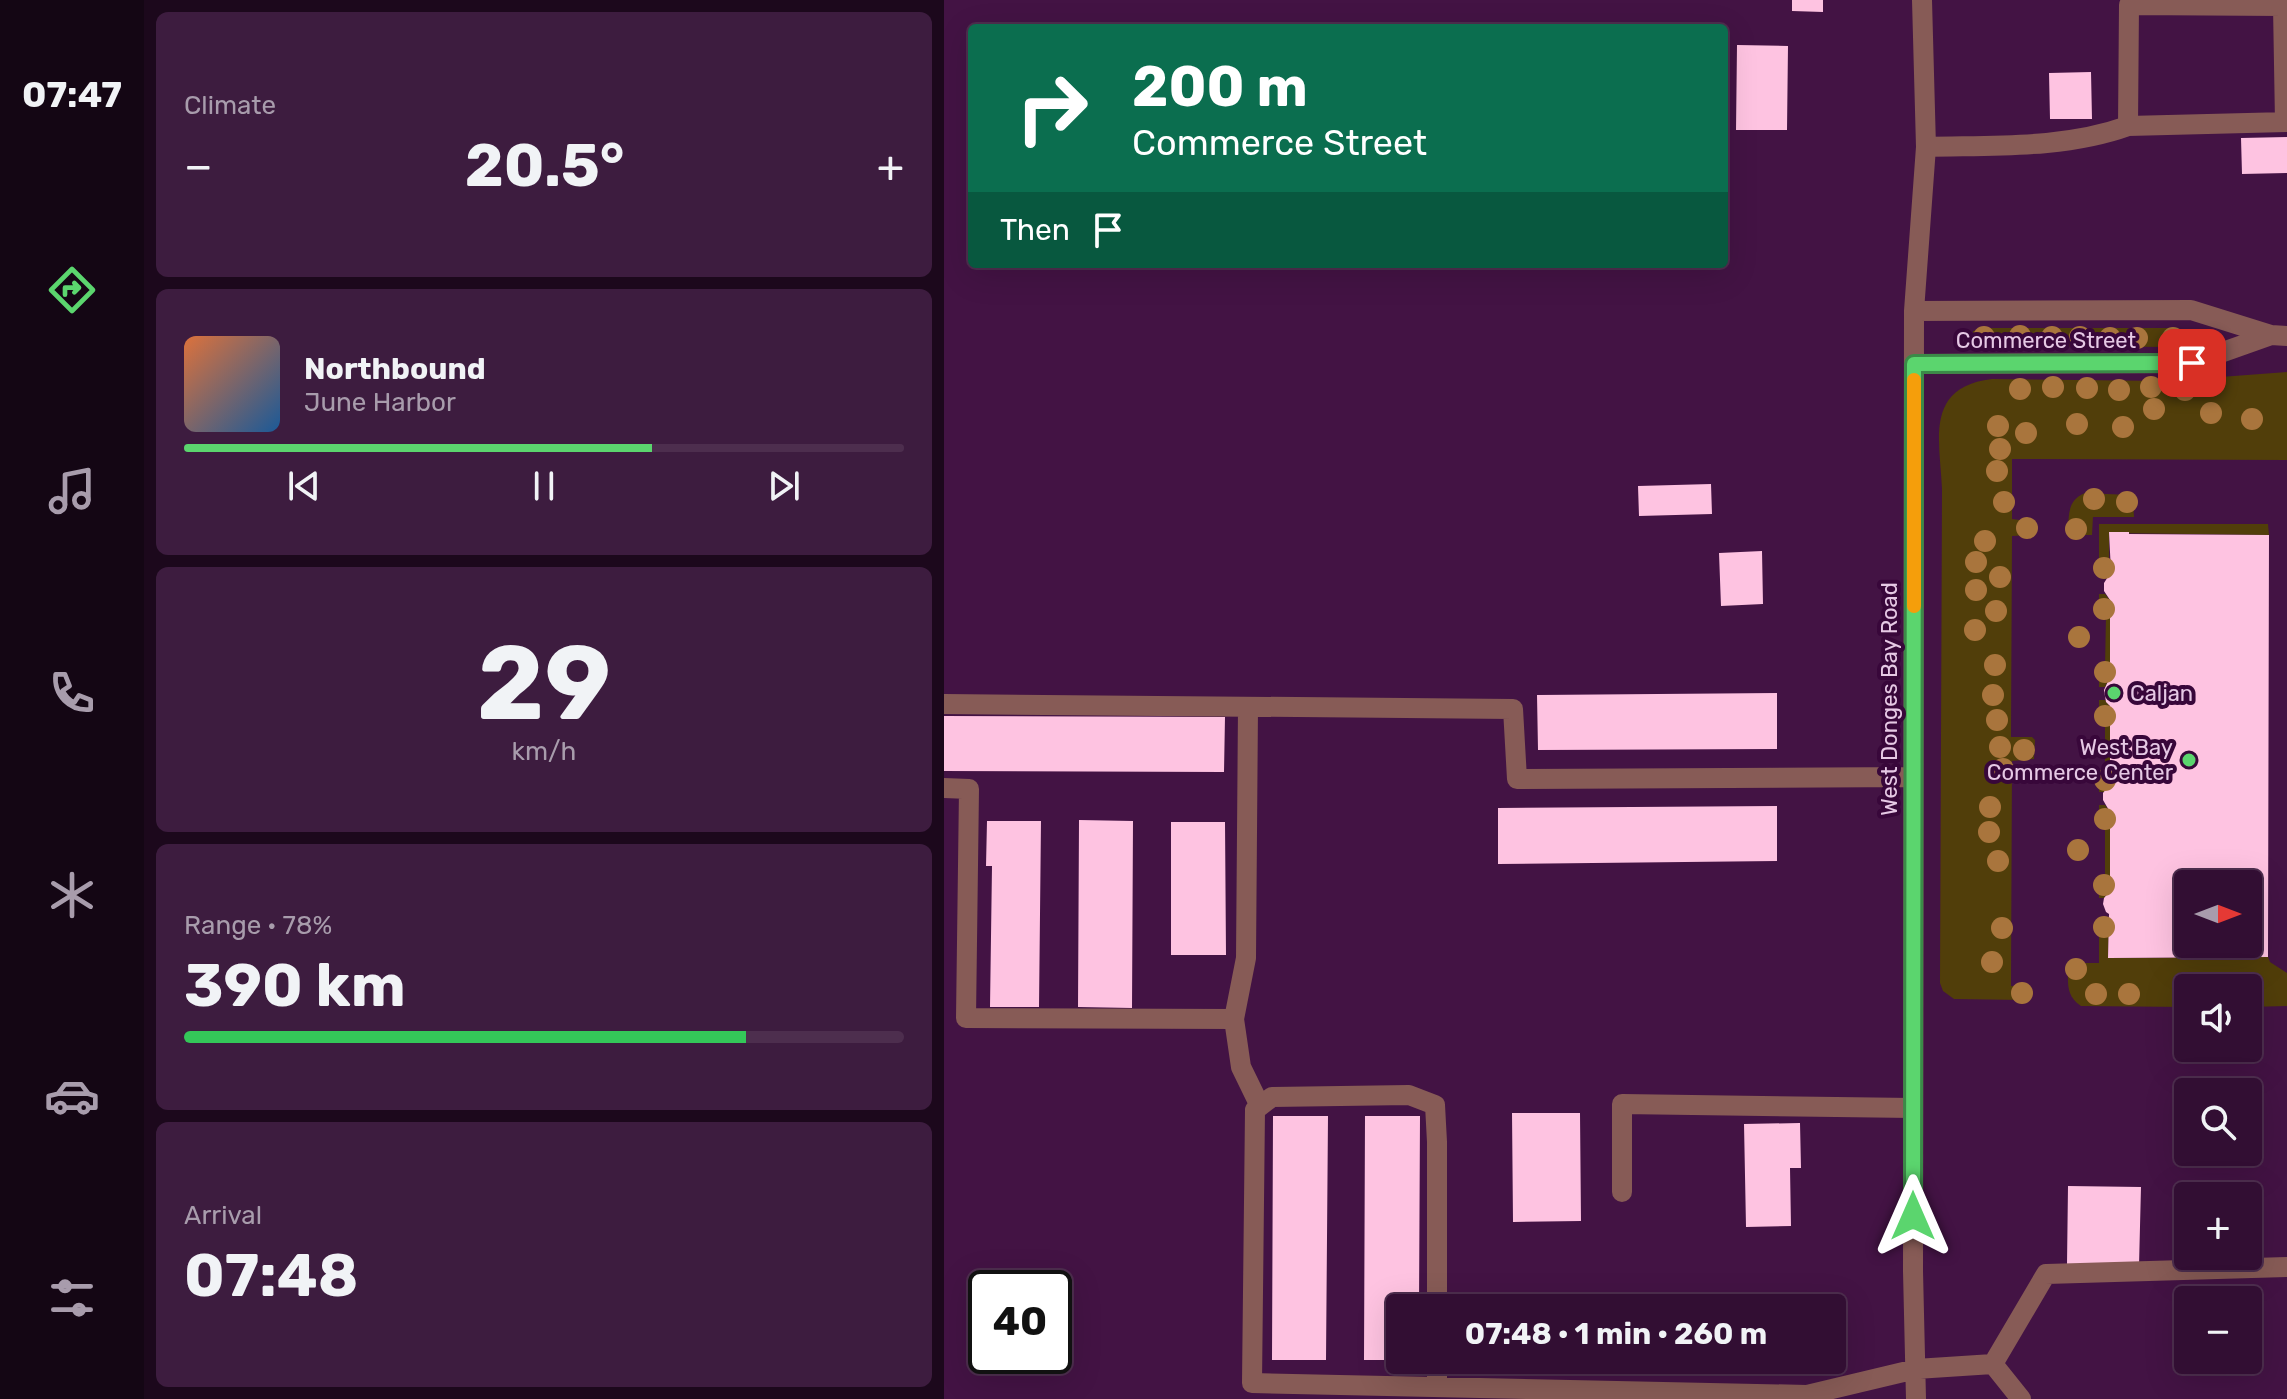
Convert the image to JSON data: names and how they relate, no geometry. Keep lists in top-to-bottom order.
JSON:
{
  "streets": {
    "street": ["Commerce Street", "West Donges Bay Road"]
  },
  "crossings": [
    ["Commerce Street", "West Donges Bay Road"]
  ],
  "places": ["Caljan", "West Bay Commerce Center"],
  "north": "right",
  "page": {
    "tabs": "07:47",
    "tile": [
      "Climate",
      ["29", "km/h"],
      ["Range · 78%", "390 km"],
      ["Arrival", "07:48"]
    ],
    "turn": ["200 m", "Commerce Street"],
    "heat": ["−", "20.5°", "+"],
    "then": "Then",
    "song": ["Northbound", "June Harbor"],
    "map_buttons": ["+", "−"],
    "limit": "40",
    "trip": "07:48 · 1 min · 260 m"
  }
}
